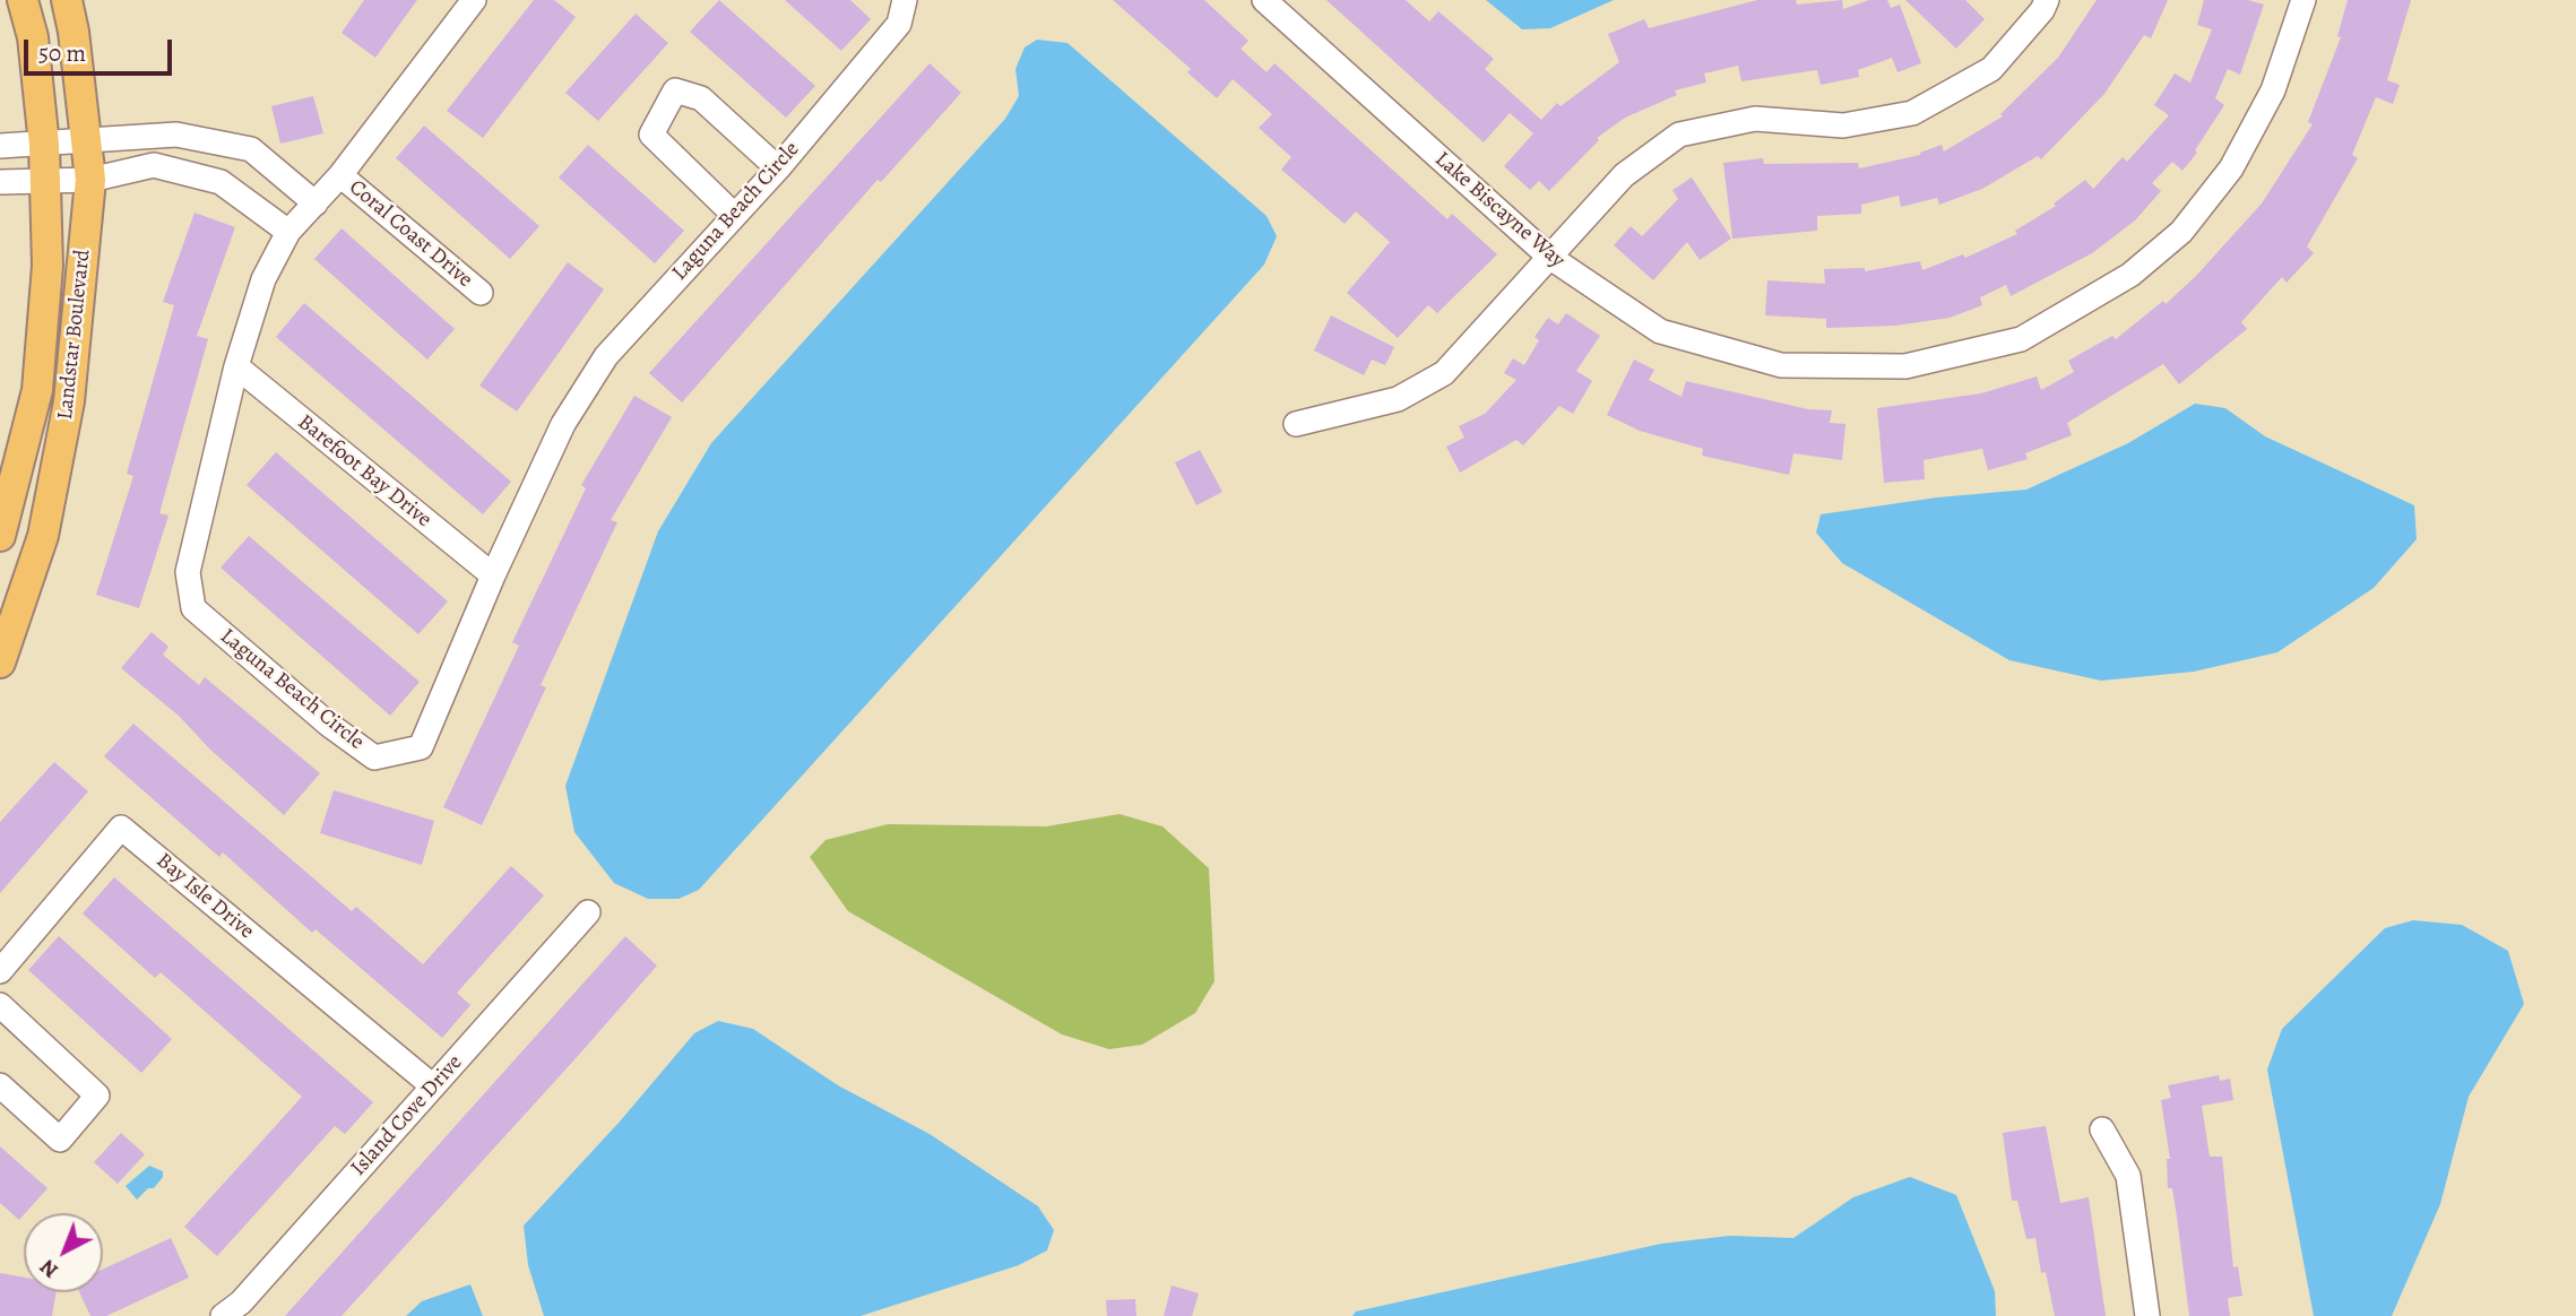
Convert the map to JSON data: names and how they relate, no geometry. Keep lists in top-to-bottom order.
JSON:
{
  "streets": {
    "main road": ["Landstar Boulevard"],
    "street": [
      "Lake Biscayne Way",
      "Laguna Beach Circle",
      "Coral Coast Drive",
      "Barefoot Bay Drive",
      "Bay Isle Drive",
      "Island Cove Drive"
    ]
  },
  "crossings": [
    ["Laguna Beach Circle", "Coral Coast Drive"],
    ["Laguna Beach Circle", "Barefoot Bay Drive"],
    ["Bay Isle Drive", "Island Cove Drive"]
  ],
  "scale_bar": "50 m",
  "north": "bottom left"
}
